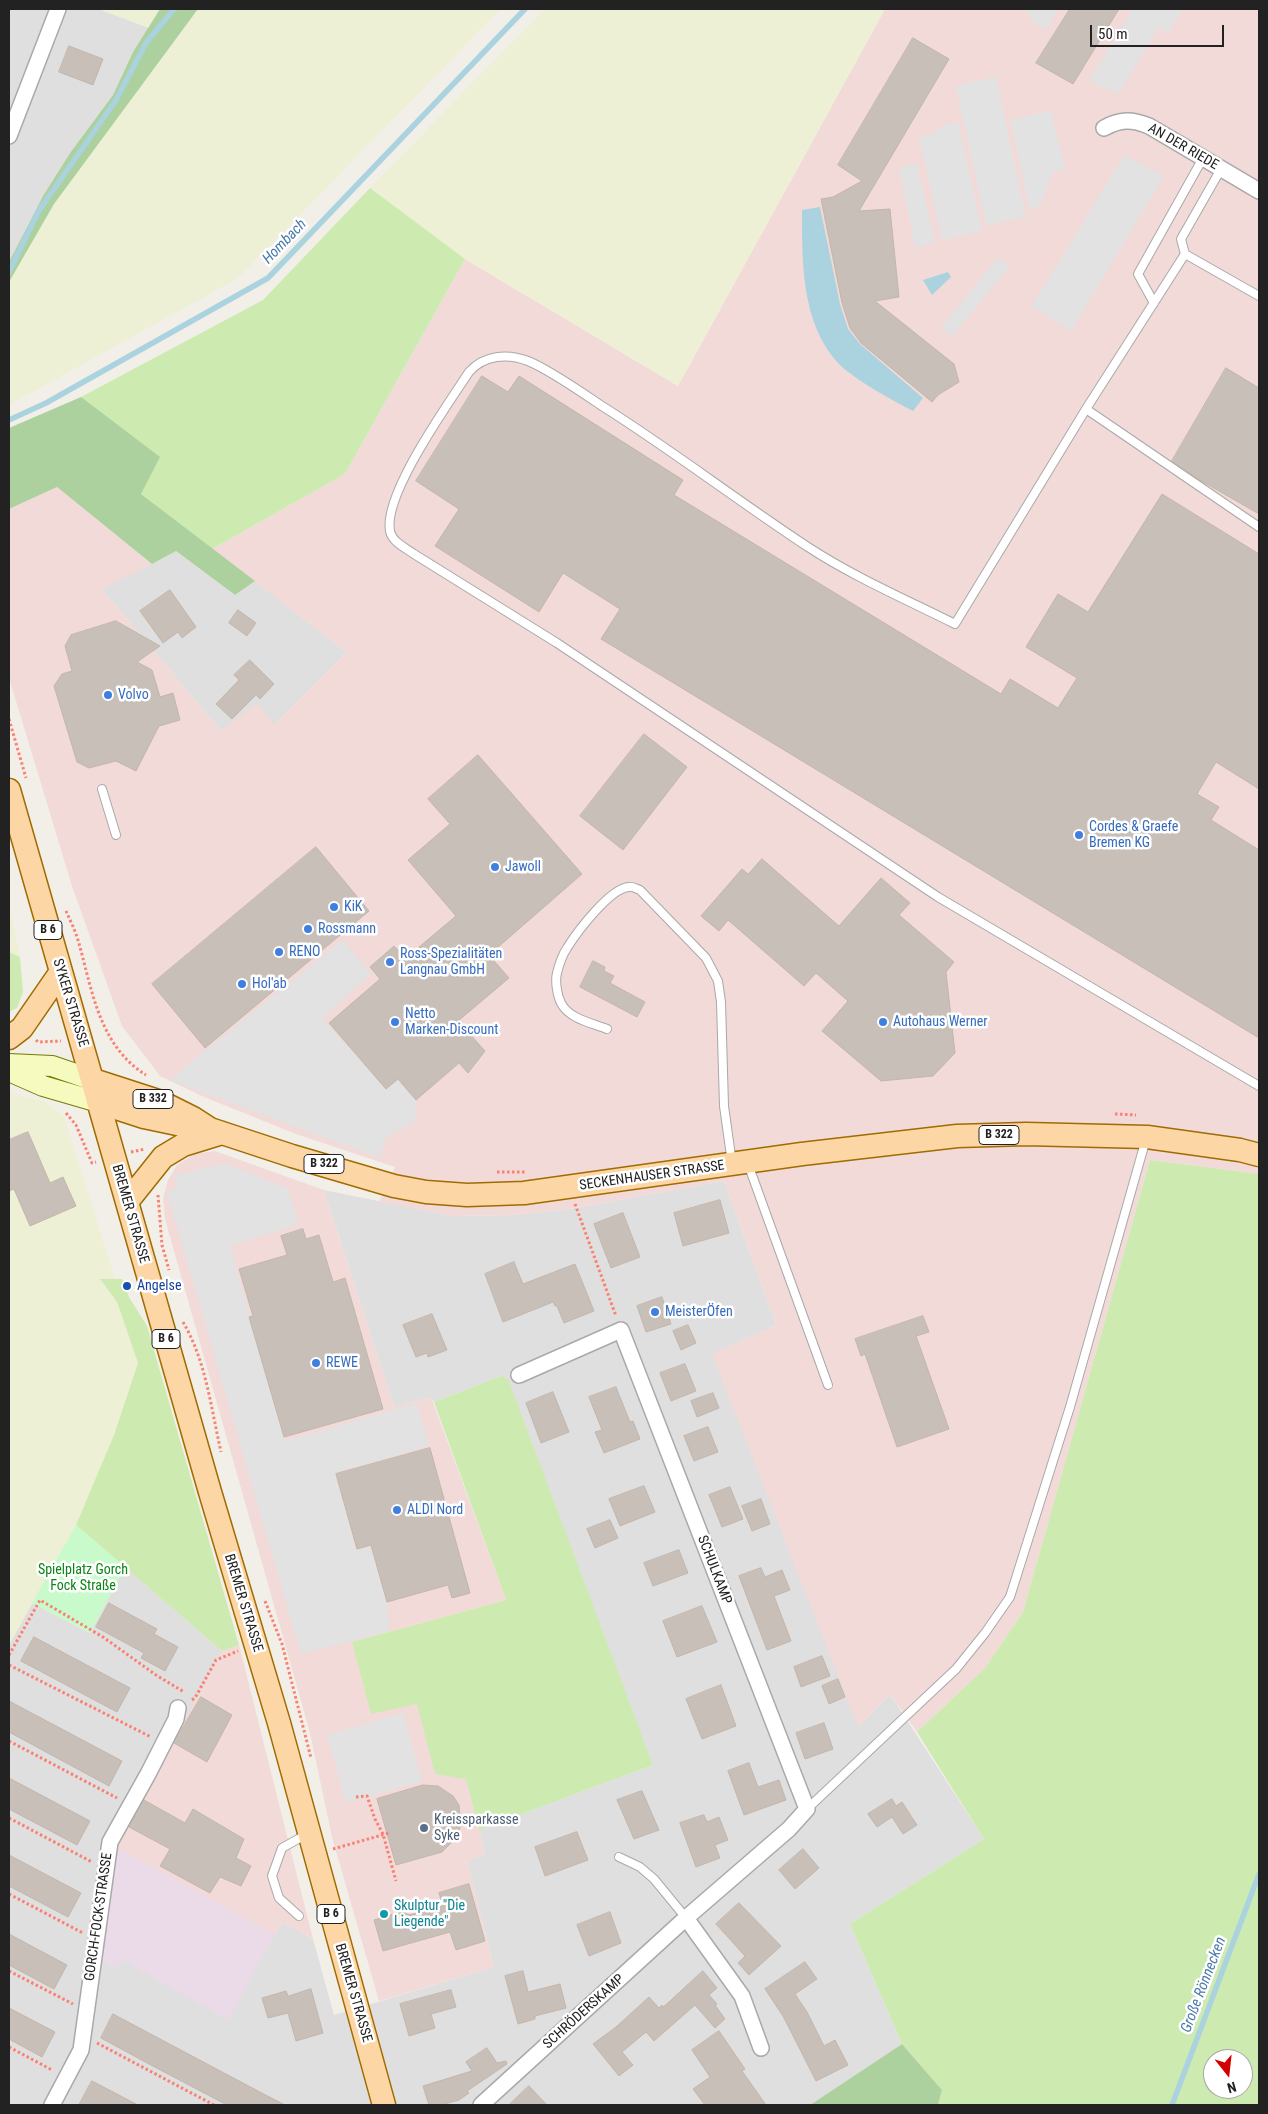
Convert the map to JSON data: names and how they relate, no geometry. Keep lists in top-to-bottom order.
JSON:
{
  "streets": {
    "main road": [
      "B 6",
      "SYKER STRASSE",
      "B 332",
      "B 322",
      "SECKENHAUSER STRASSE",
      "BREMER STRASSE"
    ],
    "street": [
      "AN DER RIEDE",
      "SCHULKAMP",
      "GORCH-FOCK-STRASSE",
      "SCHRÖDERSKAMP"
    ]
  },
  "crossings": [
    ["SYKER STRASSE", "B 332"],
    ["SYKER STRASSE", "B 322"],
    ["SYKER STRASSE", "BREMER STRASSE"],
    ["B 332", "B 322"],
    ["B 322", "SECKENHAUSER STRASSE"],
    ["B 322", "BREMER STRASSE"],
    ["SCHULKAMP", "SCHRÖDERSKAMP"]
  ],
  "water": ["Hombach", "Große Rönnecken"],
  "parks": ["Spielplatz Gorch Fock Straße"],
  "places": [
    "Volvo",
    "Cordes & Graefe Bremen KG",
    "Jawoll",
    "KiK",
    "Rossmann",
    "RENO",
    "Ross-Spezialitäten Langnau GmbH",
    "Hol'ab",
    "Netto Marken-Discount",
    "Autohaus Werner",
    "Angelse",
    "MeisterÖfen",
    "REWE",
    "ALDI Nord",
    "Kreissparkasse Syke",
    "Skulptur \"Die Liegende\""
  ],
  "scale_bar": "50 m",
  "north": "bottom"
}
